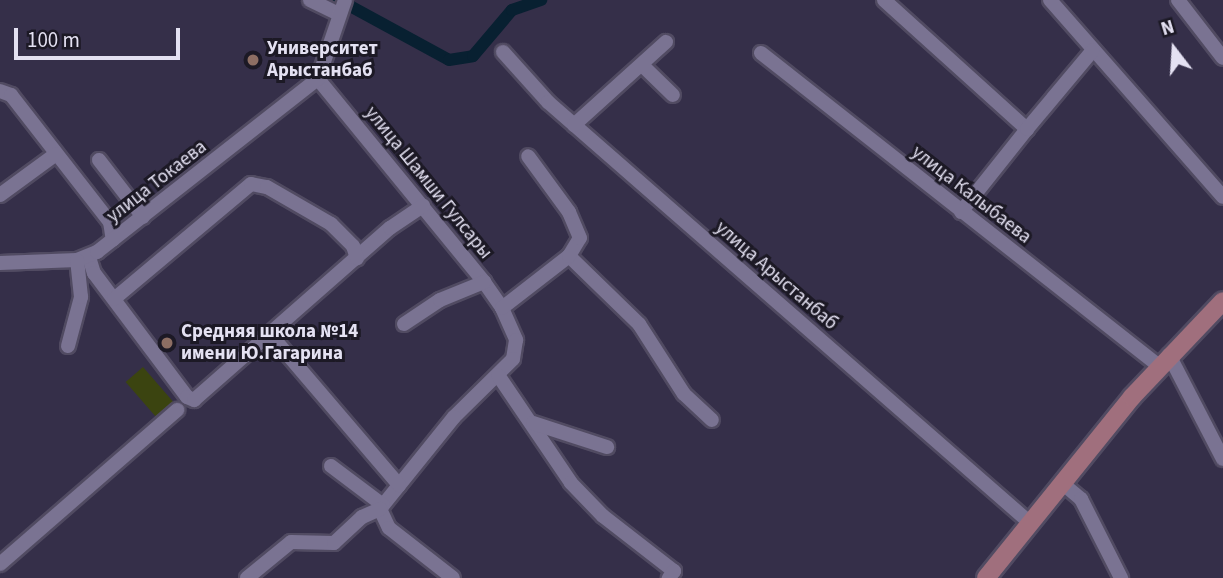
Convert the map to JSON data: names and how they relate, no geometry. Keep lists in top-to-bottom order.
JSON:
{
  "streets": {
    "street": [
      "улица Токаева",
      "улица Шамши Гулсары",
      "улица Калыбаева",
      "улица Арыстанбаб"
    ]
  },
  "crossings": [
    ["улица Токаева", "улица Шамши Гулсары"]
  ],
  "places": ["Университет Арыстанбаб", "Средняя школа №14 имени Ю.Гагарина"],
  "scale_bar": "100 m",
  "north": "top"
}
